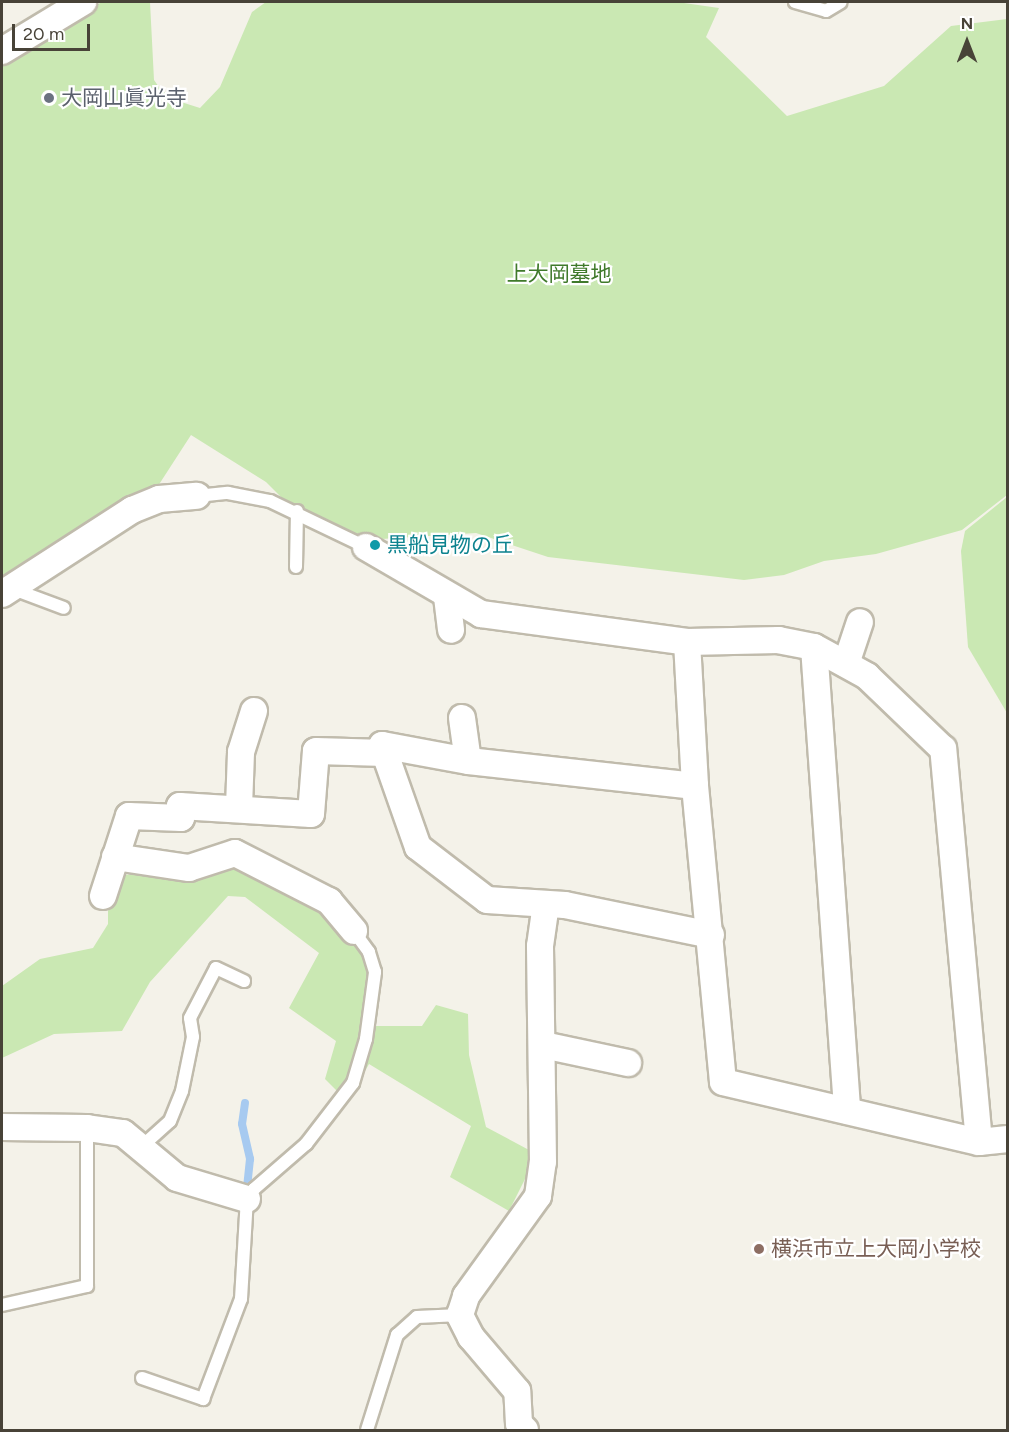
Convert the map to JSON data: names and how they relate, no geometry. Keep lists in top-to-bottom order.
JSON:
{
  "parks": ["上大岡墓地"],
  "places": ["大岡山眞光寺", "黒船見物の丘", "横浜市立上大岡小学校"],
  "scale_bar": "20 m",
  "north": "top"
}
